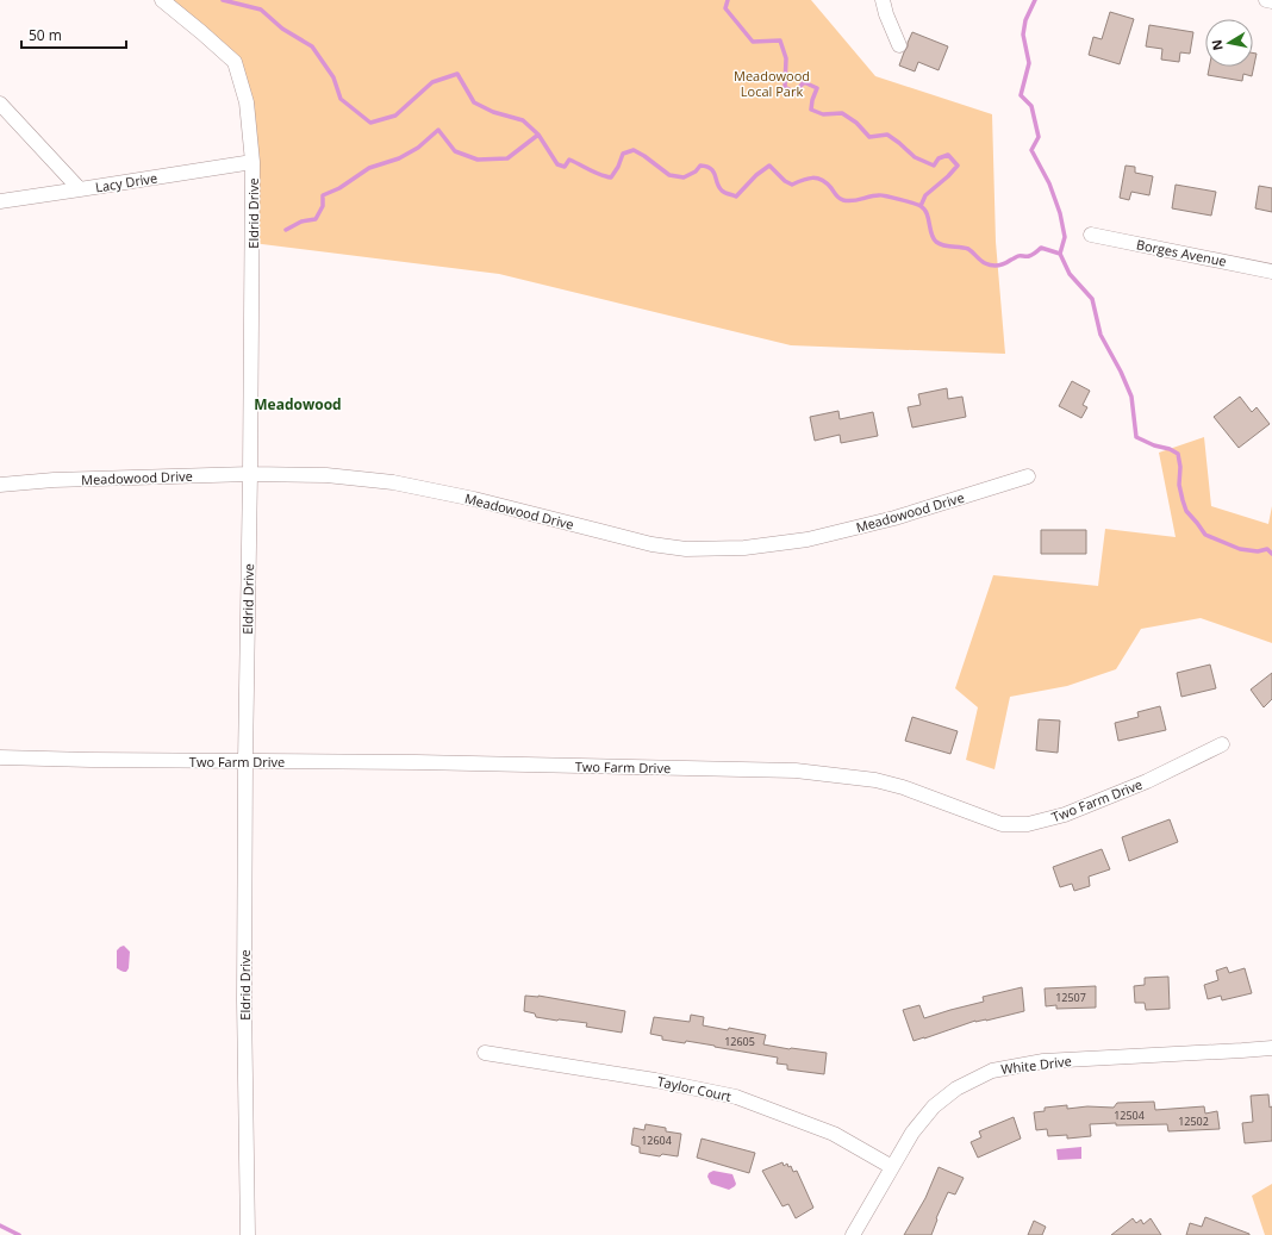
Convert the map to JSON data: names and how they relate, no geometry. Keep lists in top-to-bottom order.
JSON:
{
  "streets": {
    "street": [
      "Lacy Drive",
      "Eldrid Drive",
      "Borges Avenue",
      "Meadowood Drive",
      "Two Farm Drive",
      "White Drive",
      "Taylor Court"
    ]
  },
  "crossings": [
    ["Lacy Drive", "Eldrid Drive"],
    ["Eldrid Drive", "Meadowood Drive"],
    ["Eldrid Drive", "Two Farm Drive"],
    ["White Drive", "Taylor Court"]
  ],
  "districts": ["Meadowood"],
  "parks": ["Meadowood Local Park"],
  "house_numbers": [
    "12507",
    "12605",
    "12504",
    "12502",
    "12604"
  ],
  "scale_bar": "50 m",
  "north": "left"
}
